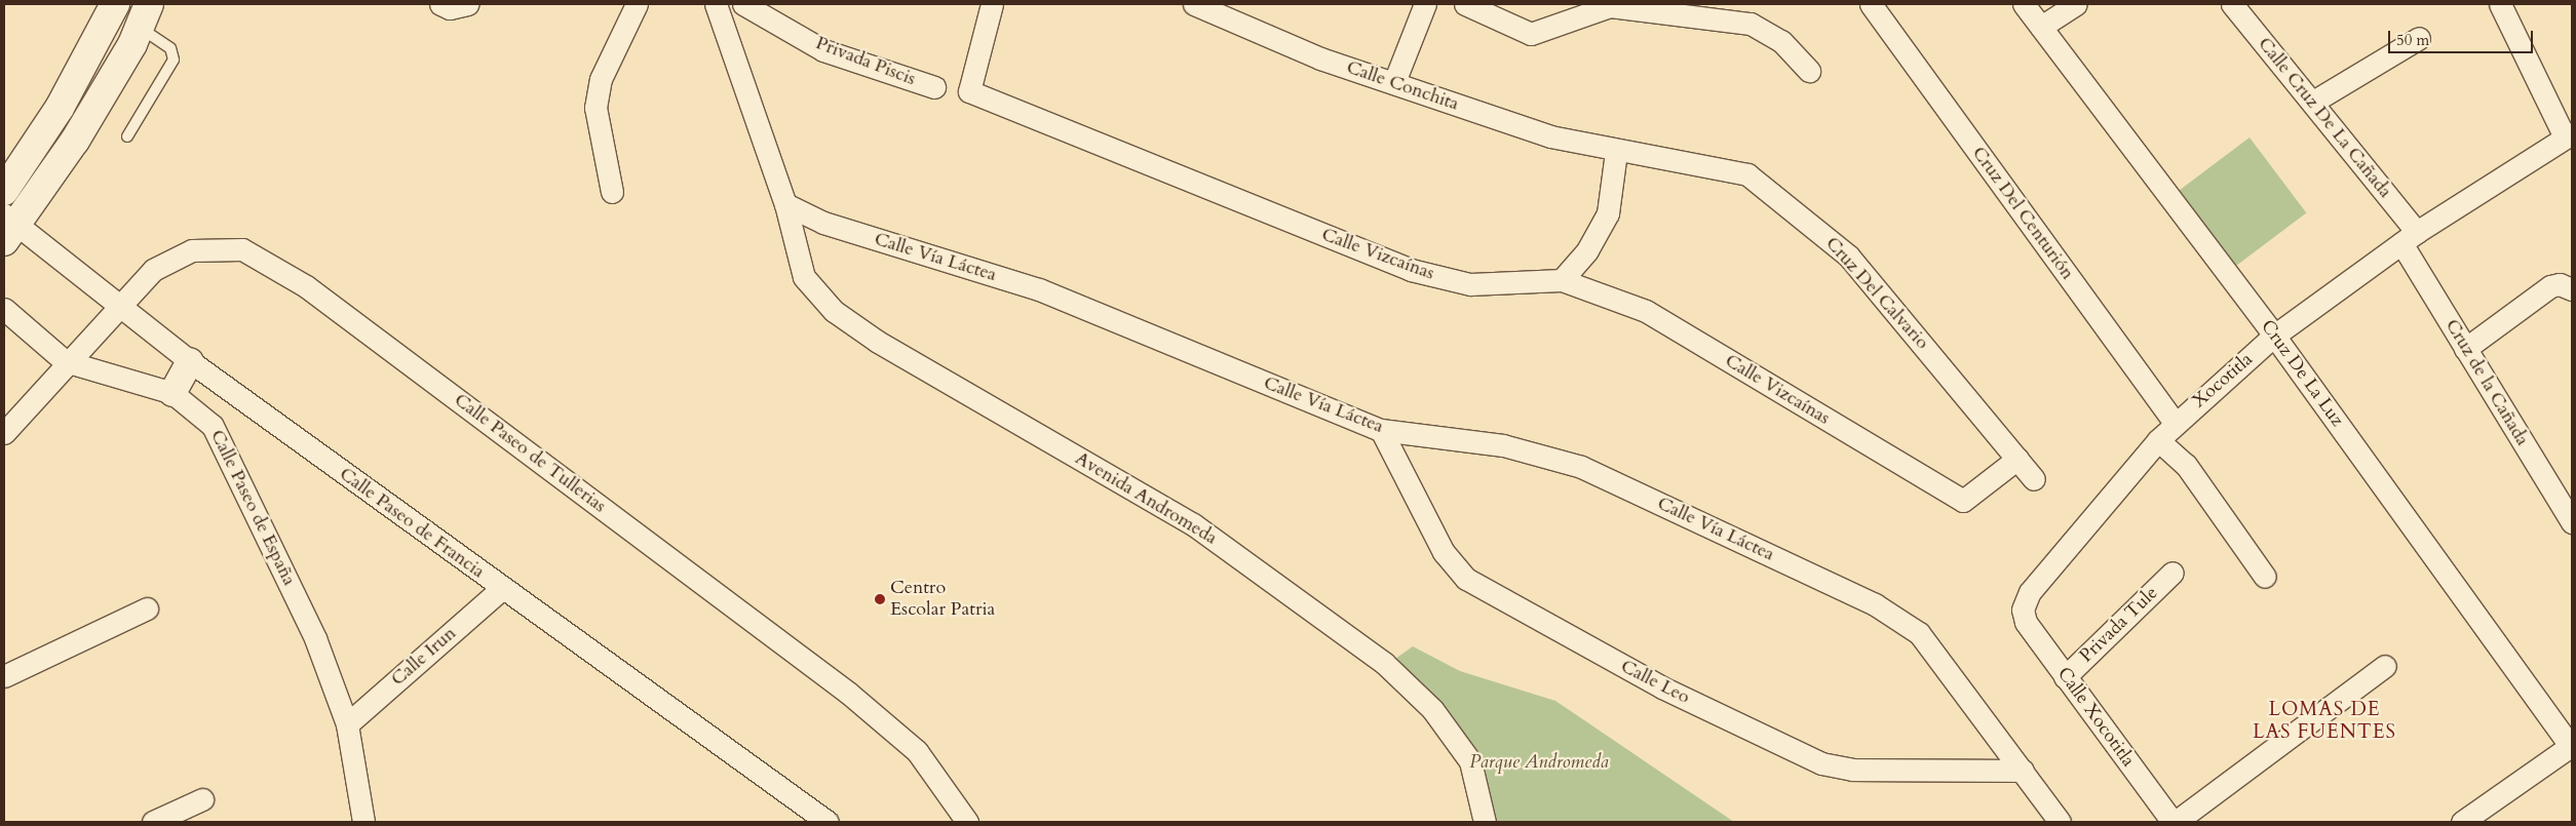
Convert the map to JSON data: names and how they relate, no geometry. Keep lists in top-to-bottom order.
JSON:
{
  "streets": {
    "street": [
      "Privada Piscis",
      "Calle Conchita",
      "Calle Cruz De La Cañada",
      "Cruz Del Centurión",
      "Calle Vizcaínas",
      "Calle Vía Láctea",
      "Cruz Del Calvario",
      "Cruz De La Luz",
      "Xocotitla",
      "Cruz de la Cañada",
      "Calle Paseo de Tullerias",
      "Avenida Andromeda",
      "Calle Paseo de España",
      "Calle Paseo de Francia",
      "Privada Tule",
      "Calle Irun",
      "Calle Leo",
      "Calle Xocotitla"
    ]
  },
  "crossings": [
    ["Calle Conchita", "Cruz Del Calvario"],
    ["Calle Cruz De La Cañada", "Xocotitla"],
    ["Calle Cruz De La Cañada", "Cruz de la Cañada"],
    ["Cruz Del Centurión", "Xocotitla"],
    ["Calle Vizcaínas", "Cruz Del Calvario"],
    ["Calle Vía Láctea", "Avenida Andromeda"],
    ["Calle Vía Láctea", "Calle Leo"],
    ["Cruz De La Luz", "Xocotitla"],
    ["Xocotitla", "Cruz de la Cañada"],
    ["Xocotitla", "Calle Xocotitla"],
    ["Calle Paseo de Tullerias", "Calle Paseo de España"],
    ["Calle Paseo de Tullerias", "Calle Paseo de Francia"],
    ["Calle Paseo de España", "Calle Irun"],
    ["Calle Paseo de Francia", "Calle Irun"],
    ["Privada Tule", "Calle Xocotitla"]
  ],
  "districts": ["LOMAS DE LAS FUENTES"],
  "parks": ["Parque Andromeda"],
  "places": ["Centro Escolar Patria"],
  "scale_bar": "50 m"
}
